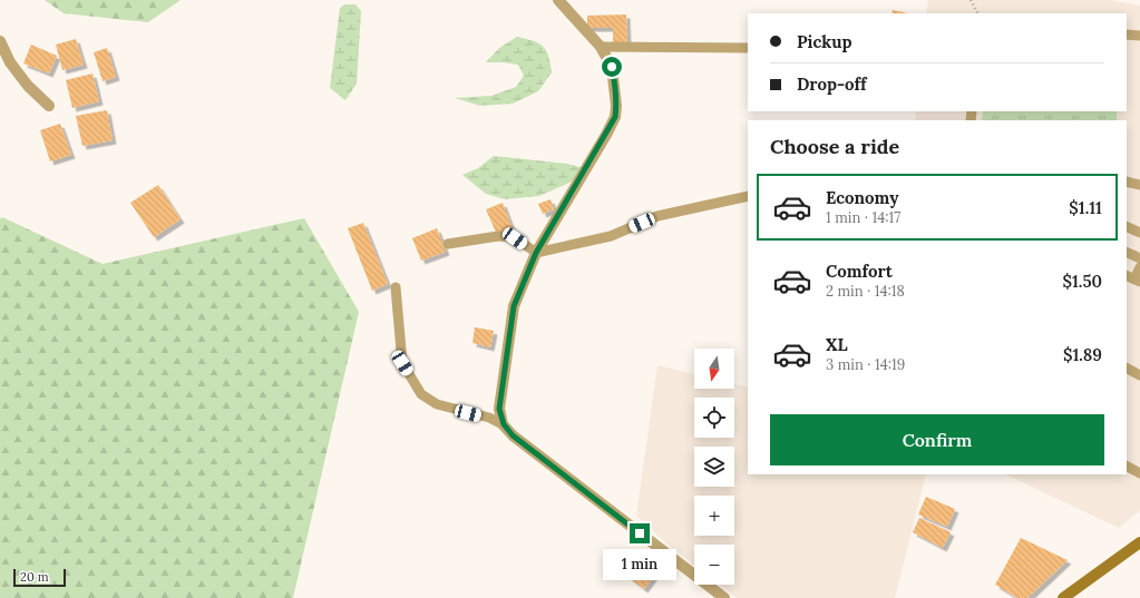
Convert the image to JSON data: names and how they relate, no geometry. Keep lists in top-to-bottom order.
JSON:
{
  "scale_bar": "20 m",
  "north": "bottom",
  "page": {
    "banner": ["Pickup", "Drop-off"],
    "heading": "Choose a ride",
    "list": [
      {
        "name": "Economy",
        "note": "1 min · 14:17",
        "value": "$1.11"
      },
      {
        "name": "Comfort",
        "note": "2 min · 14:18",
        "value": "$1.50"
      },
      {
        "name": "XL",
        "note": "3 min · 14:19",
        "value": "$1.89"
      }
    ],
    "map_buttons": ["+", "−"],
    "buttons": "Confirm",
    "bubble": "1 min",
    "scale": "20 m"
  }
}
